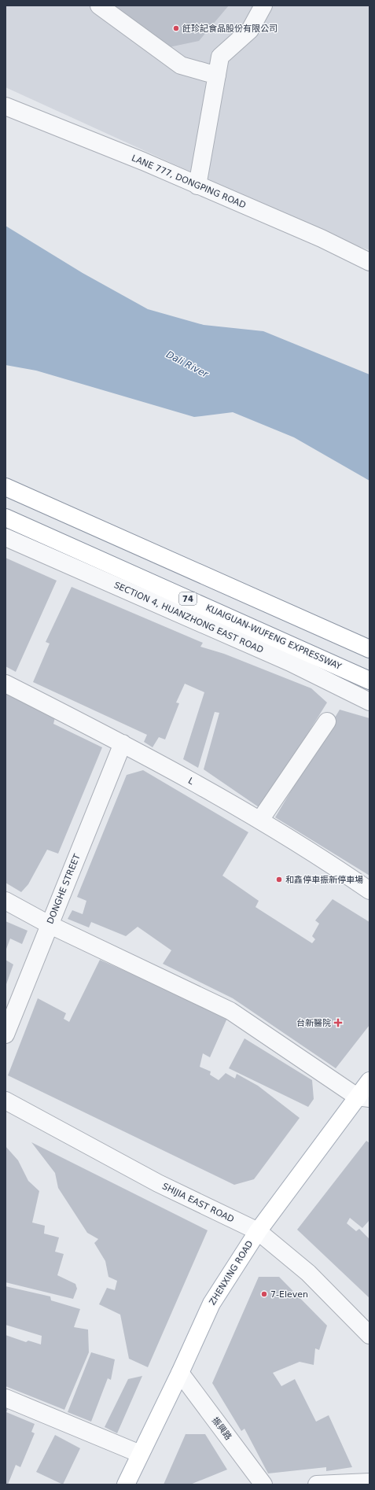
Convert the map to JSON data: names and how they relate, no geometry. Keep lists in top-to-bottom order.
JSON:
{
  "streets": {
    "main road": ["74", "KUAIGUAN-WUFENG EXPRESSWAY", "ZHENXING ROAD"],
    "street": [
      "LANE 777, DONGPING ROAD",
      "SECTION 4, HUANZHONG EAST ROAD",
      "L",
      "DONGHE STREET",
      "SHIJIA EAST ROAD",
      "振興路"
    ]
  },
  "crossings": [
    ["L", "DONGHE STREET"],
    ["SHIJIA EAST ROAD", "ZHENXING ROAD"],
    ["ZHENXING ROAD", "振興路"]
  ],
  "water": ["Dali River"],
  "places": {
    "other": ["飪珍記食品股份有限公司", "和鑫停車振新停車場", "7-Eleven"],
    "health": ["台新醫院"]
  }
}
